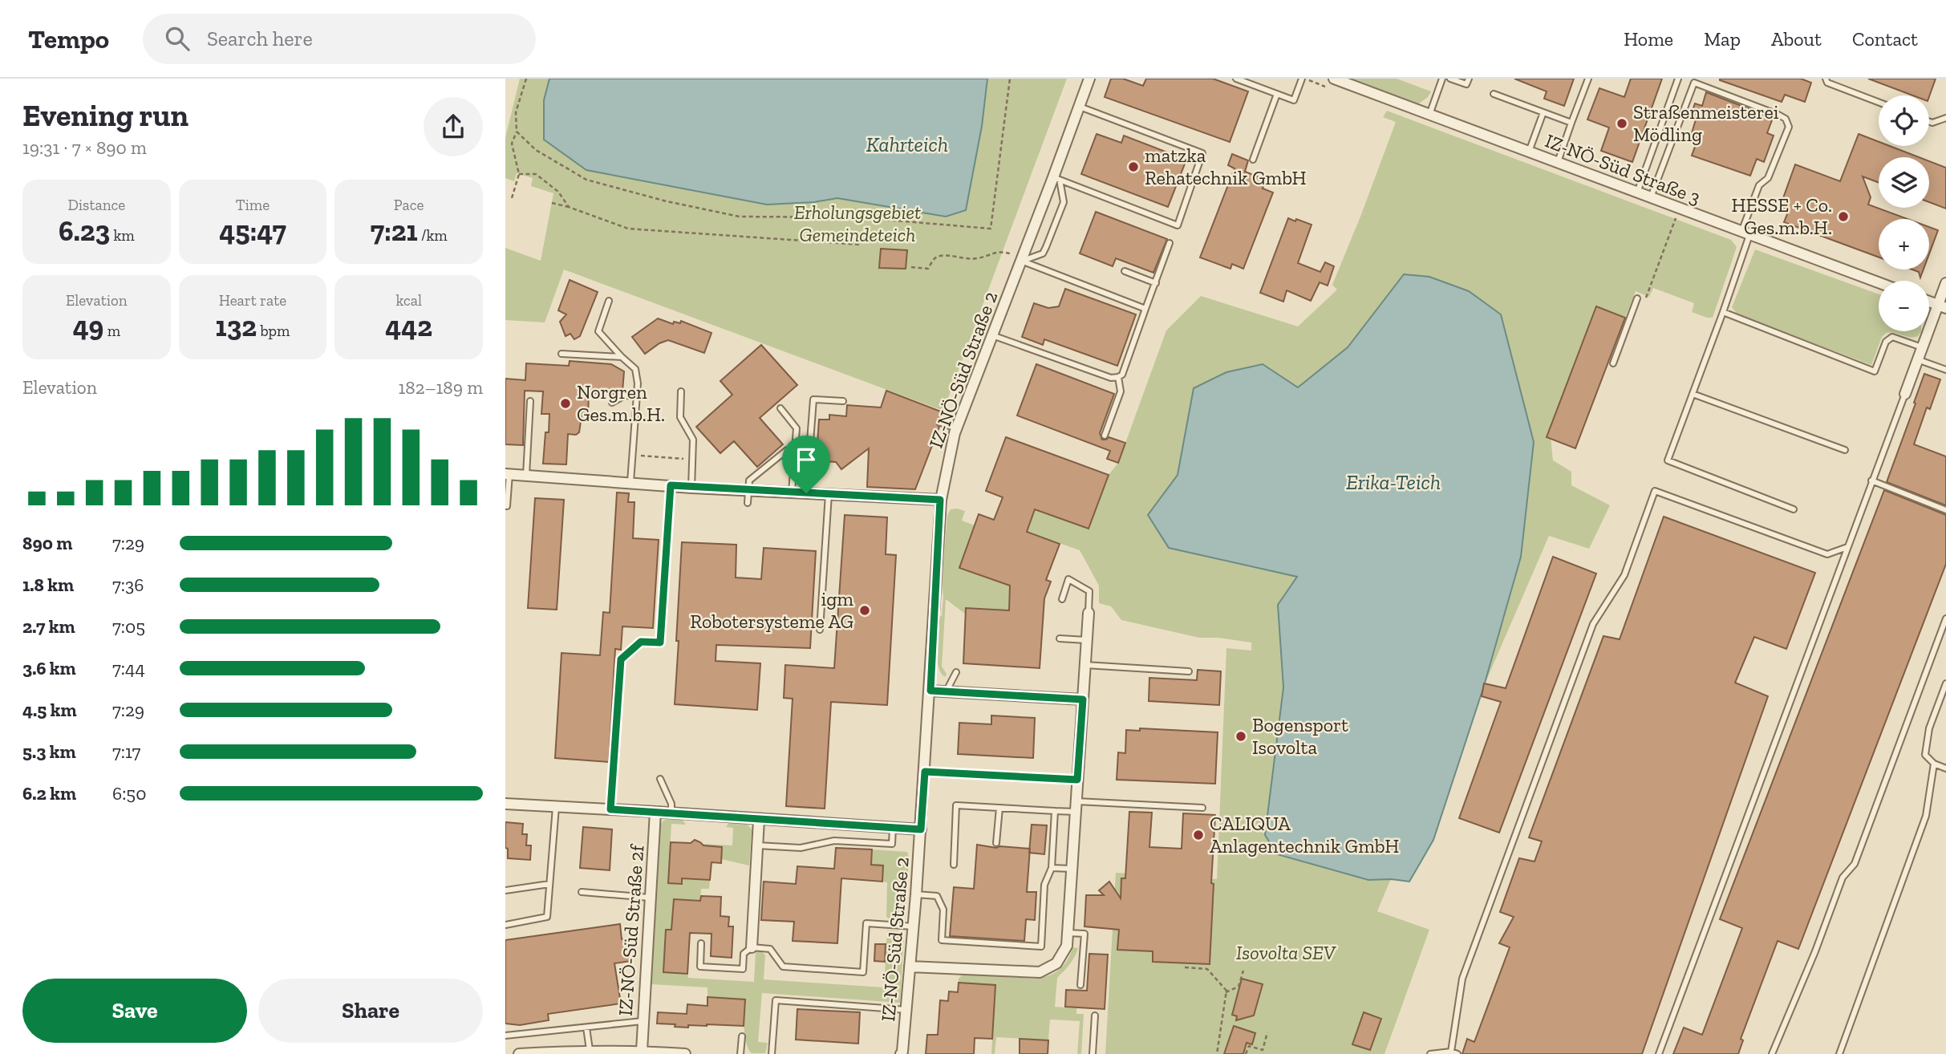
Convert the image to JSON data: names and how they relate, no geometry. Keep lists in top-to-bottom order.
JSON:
{
  "streets": {
    "street": ["IZ-NÖ-Süd Straße 3", "IZ-NÖ-Süd Straße 2", "IZ-NÖ-Süd Straße 2f"]
  },
  "water": ["Kahrteich", "Erika-Teich"],
  "parks": ["Erholungsgebiet Gemeindeteich", "Isovolta SEV"],
  "places": [
    "Straßenmeisterei Mödling",
    "matzka Rehatechnik GmbH",
    "HESSE + Co. Ges.m.b.H.",
    "Norgren Ges.m.b.H.",
    "igm Robotersysteme AG",
    "Bogensport Isovolta",
    "CALIQUA Anlagentechnik GmbH"
  ],
  "page": {
    "header": "Tempo",
    "search": "Search here",
    "nav": [
      "Home",
      "Map",
      "About",
      "Contact"
    ],
    "heading": ["Evening run", "19:31 · 7 × 890 m"],
    "map_buttons": ["+", "−"],
    "stats": [
      ["Distance", "6.23 km"],
      ["Time", "45:47"],
      ["Pace", "7:21 /km"],
      ["Elevation", "49 m"],
      ["Heart rate", "132 bpm"],
      ["kcal", "442"]
    ],
    "chart": ["Elevation", "182–189 m"],
    "list": [
      {
        "name": "890 m",
        "note": "7:29"
      },
      {
        "name": "1.8 km",
        "note": "7:36"
      },
      {
        "name": "2.7 km",
        "note": "7:05"
      },
      {
        "name": "3.6 km",
        "note": "7:44"
      },
      {
        "name": "4.5 km",
        "note": "7:29"
      },
      {
        "name": "5.3 km",
        "note": "7:17"
      },
      {
        "name": "6.2 km",
        "note": "6:50"
      }
    ],
    "buttons": ["Save", "Share"]
  }
}
